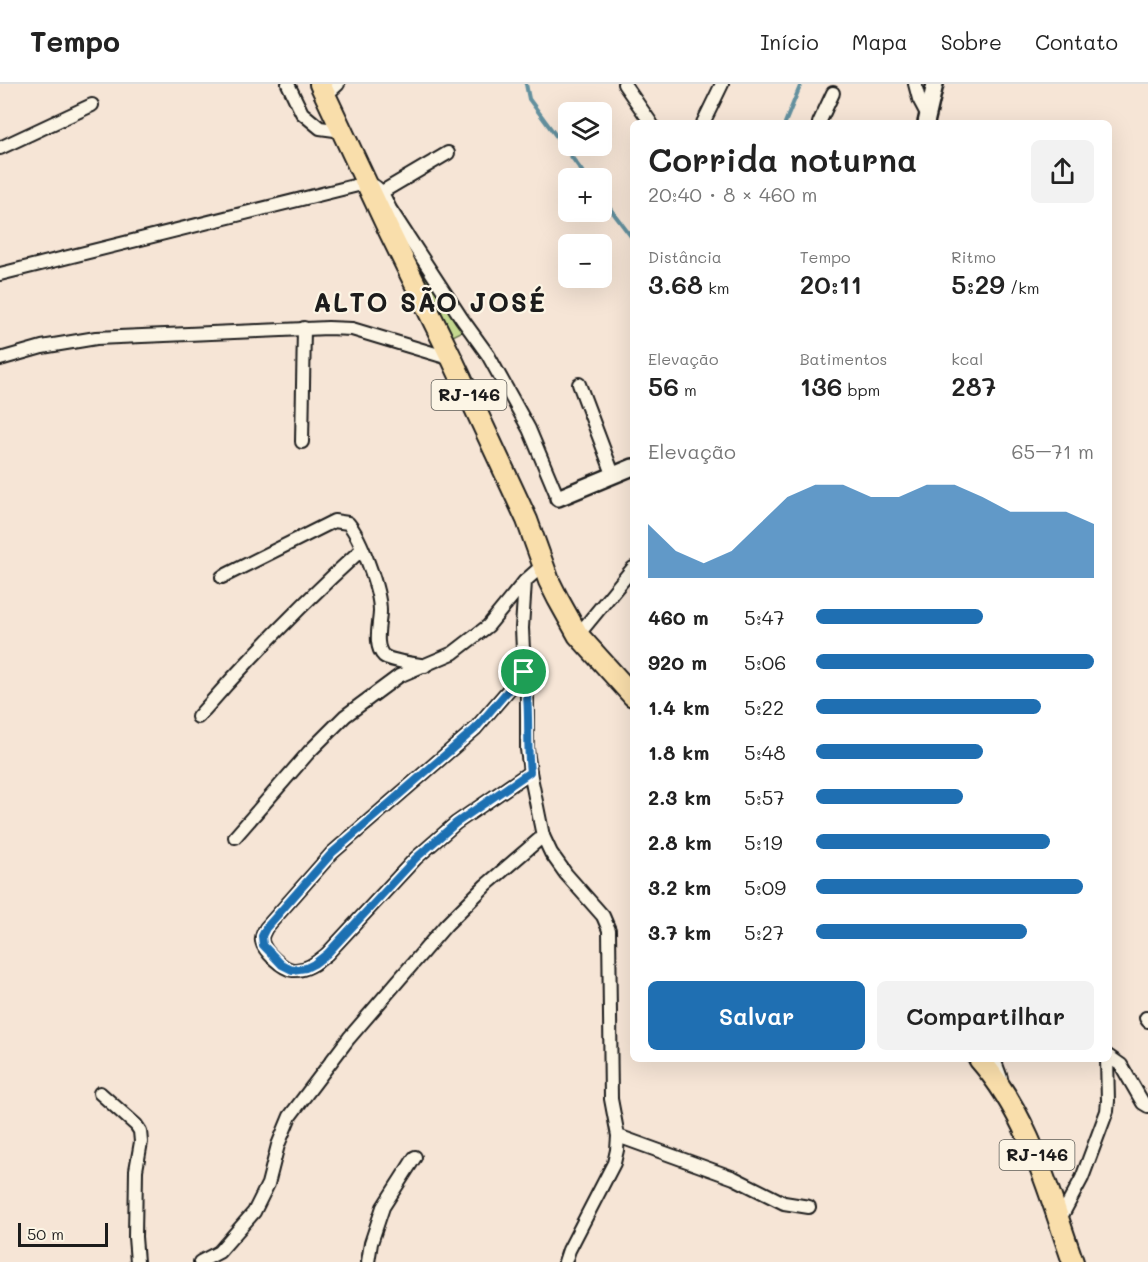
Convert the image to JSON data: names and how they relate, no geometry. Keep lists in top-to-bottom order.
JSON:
{
  "streets": {
    "main road": ["RJ-146"]
  },
  "districts": ["ALTO SÃO JOSÉ"],
  "scale_bar": "50 m",
  "page": {
    "header": "Tempo",
    "nav": [
      "Início",
      "Mapa",
      "Sobre",
      "Contato"
    ],
    "map_buttons": ["+", "−"],
    "heading": ["Corrida noturna", "20:40 · 8 × 460 m"],
    "stats": [
      ["Distância", "3.68 km"],
      ["Tempo", "20:11"],
      ["Ritmo", "5:29 /km"],
      ["Elevação", "56 m"],
      ["Batimentos", "136 bpm"],
      ["kcal", "287"]
    ],
    "chart": ["Elevação", "65–71 m"],
    "list": [
      {
        "name": "460 m",
        "note": "5:47"
      },
      {
        "name": "920 m",
        "note": "5:06"
      },
      {
        "name": "1.4 km",
        "note": "5:22"
      },
      {
        "name": "1.8 km",
        "note": "5:48"
      },
      {
        "name": "2.3 km",
        "note": "5:57"
      },
      {
        "name": "2.8 km",
        "note": "5:19"
      },
      {
        "name": "3.2 km",
        "note": "5:09"
      },
      {
        "name": "3.7 km",
        "note": "5:27"
      }
    ],
    "buttons": ["Salvar", "Compartilhar"],
    "scale": "50 m"
  }
}
